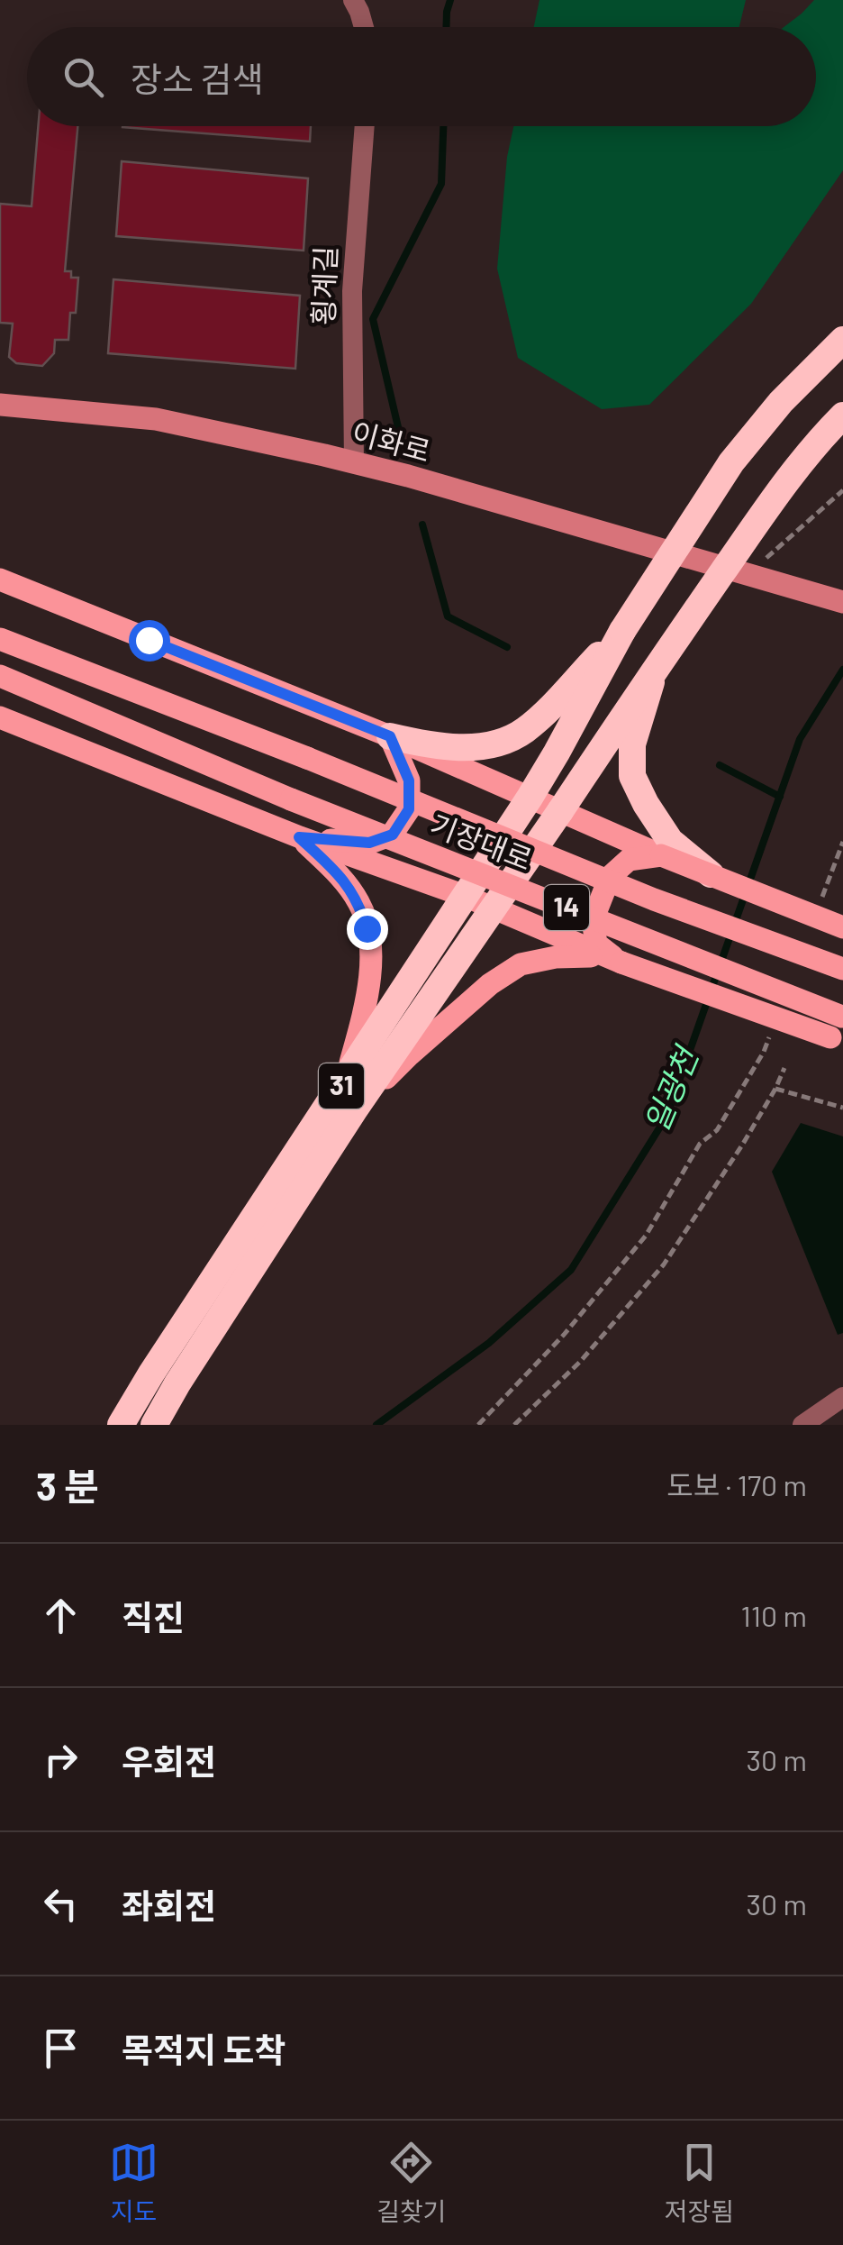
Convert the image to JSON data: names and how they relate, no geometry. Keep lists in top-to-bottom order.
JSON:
{
  "streets": {
    "highway": ["31"],
    "main road": ["이화로", "기장대로", "14"],
    "street": ["횡계길"]
  },
  "crossings": [
    ["횡계길", "이화로"]
  ],
  "water": ["일광천"],
  "page": {
    "search": "장소 검색",
    "heading": ["3 분", "도보 · 170 m"],
    "list": [
      ["직진", "110 m"],
      ["우회전", "30 m"],
      ["좌회전", "30 m"],
      "목적지 도착"
    ],
    "nav": ["지도", "길찾기", "저장됨"]
  }
}
